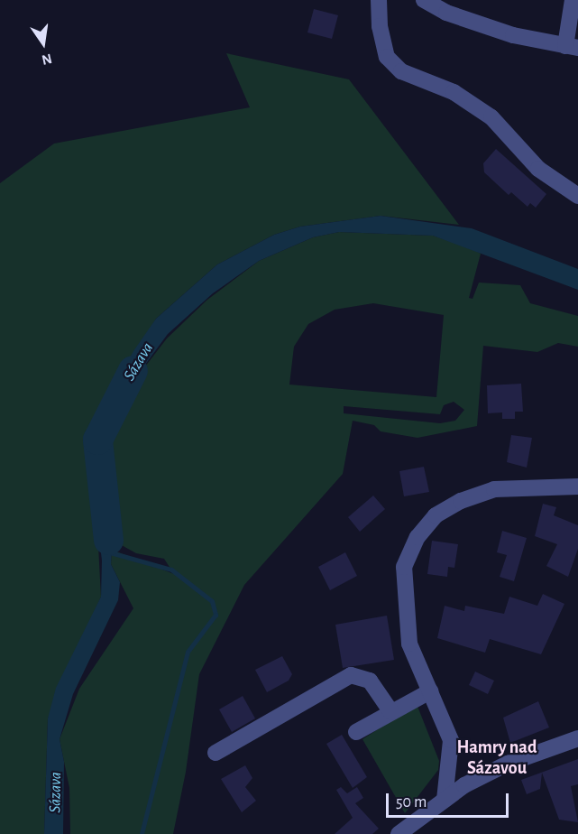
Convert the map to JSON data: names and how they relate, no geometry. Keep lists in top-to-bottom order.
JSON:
{
  "districts": ["Hamry nad Sázavou"],
  "water": ["Sázava"],
  "scale_bar": "50 m",
  "north": "bottom"
}
